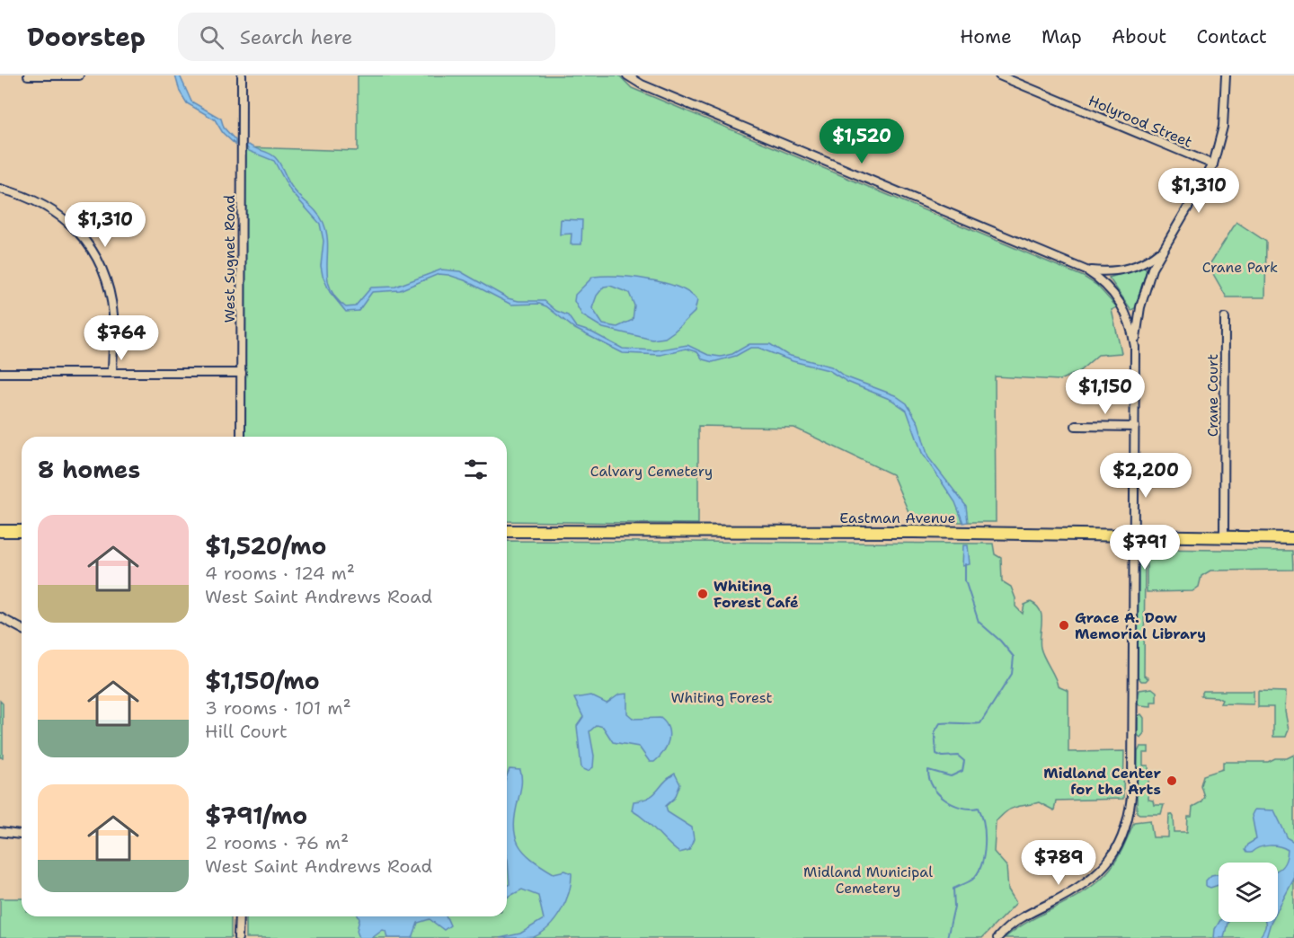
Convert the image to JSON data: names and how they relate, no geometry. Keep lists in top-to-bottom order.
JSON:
{
  "streets": {
    "main road": ["Eastman Avenue"],
    "street": ["Holyrood Street", "West Sugnet Road", "Crane Court"]
  },
  "crossings": [
    ["Crane Court", "Eastman Avenue"]
  ],
  "parks": [
    "Crane Park",
    "Calvary Cemetery",
    "Whiting Forest",
    "Midland Municipal Cemetery"
  ],
  "places": ["Whiting Forest Café", "Grace A. Dow Memorial Library", "Midland Center for the Arts"],
  "page": {
    "header": "Doorstep",
    "search": "Search here",
    "nav": [
      "Home",
      "Map",
      "About",
      "Contact"
    ],
    "price": [
      "$1,520",
      "$1,310",
      "$1,310",
      "$764",
      "$1,150",
      "$2,200",
      "$791",
      "$789"
    ],
    "heading": "8 homes",
    "list": [
      {
        "name": "$1,520/mo",
        "note": "4 rooms · 124 m² · West Saint Andrews Road"
      },
      {
        "name": "$1,150/mo",
        "note": "3 rooms · 101 m² · Hill Court"
      },
      {
        "name": "$791/mo",
        "note": "2 rooms · 76 m² · West Saint Andrews Road"
      }
    ]
  }
}
